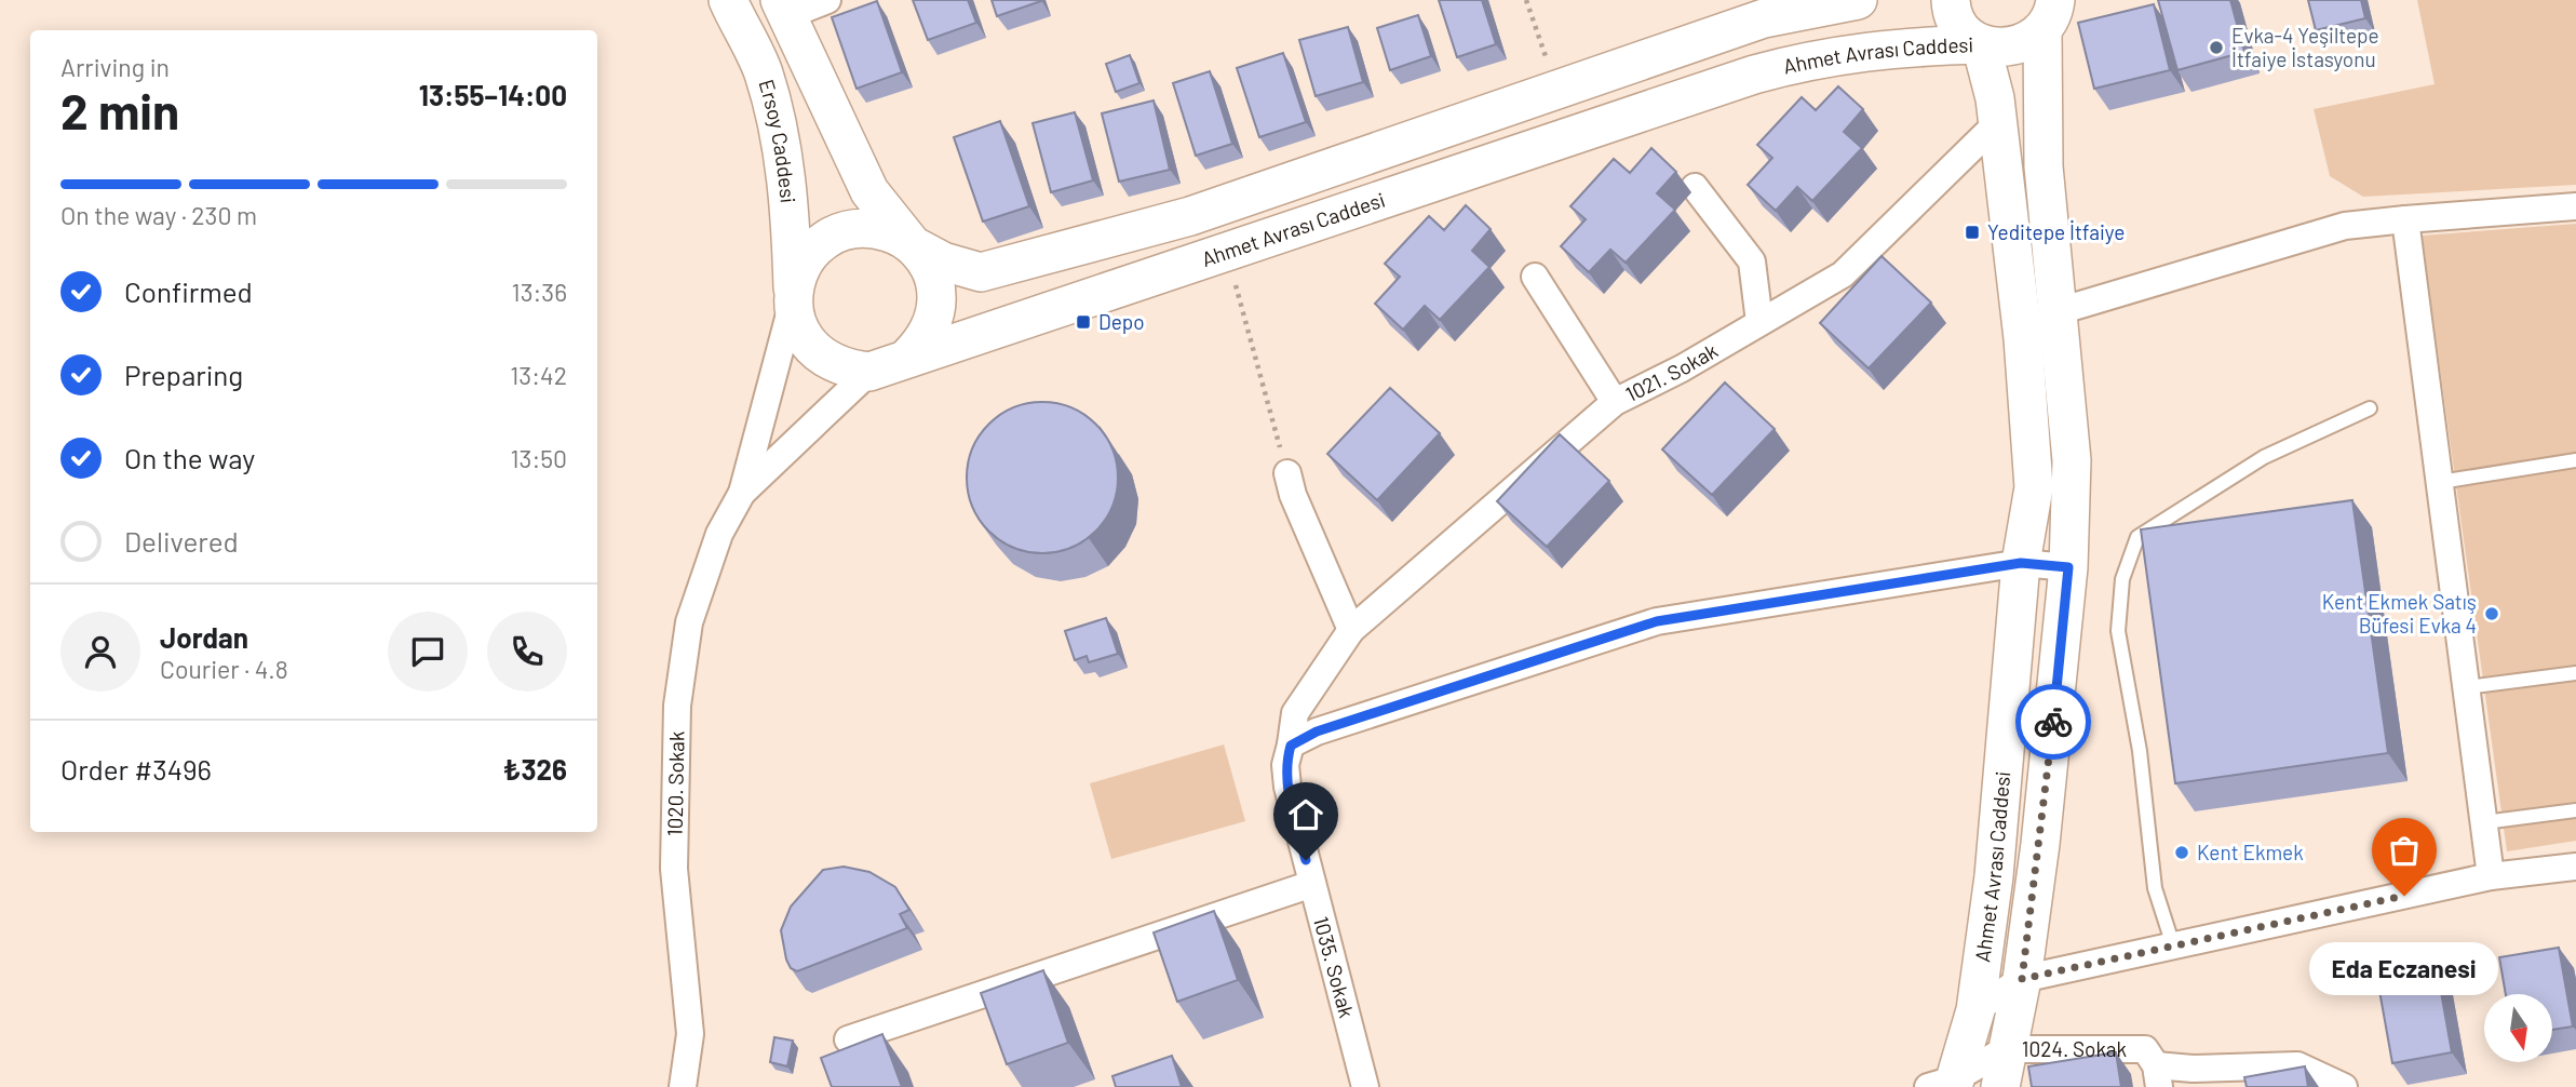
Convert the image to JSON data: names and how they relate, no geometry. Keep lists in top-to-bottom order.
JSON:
{
  "streets": {
    "main road": ["Ahmet Avrası Caddesi", "Ersoy Caddesi"],
    "street": [
      "1021. Sokak",
      "1020. Sokak",
      "1035. Sokak",
      "1024. Sokak"
    ]
  },
  "crossings": [
    ["Ahmet Avrası Caddesi", "Ersoy Caddesi"],
    ["Ahmet Avrası Caddesi", "1021. Sokak"],
    ["Ahmet Avrası Caddesi", "1020. Sokak"],
    ["Ahmet Avrası Caddesi", "1024. Sokak"],
    ["Ersoy Caddesi", "1020. Sokak"],
    ["1021. Sokak", "1035. Sokak"]
  ],
  "places": {
    "other": [
      "Evka-4 Yeşiltepe İtfaiye İstasyonu",
      "Kent Ekmek Satış Büfesi Evka 4",
      "Kent Ekmek",
      "Eda Eczanesi"
    ],
    "transit": ["Yeditepe İtfaiye", "Depo"]
  },
  "north": "bottom",
  "page": {
    "heading": ["2 min", "Arriving in", "13:55–14:00"],
    "panel": [
      "Jordan",
      "Courier · 4.8",
      "Order #3496",
      "₺326"
    ],
    "bar": "On the way · 230 m",
    "list": [
      ["Confirmed", "13:36"],
      ["Preparing", "13:42"],
      ["On the way", "13:50"],
      "Delivered"
    ],
    "bubble": "Eda Eczanesi"
  }
}
